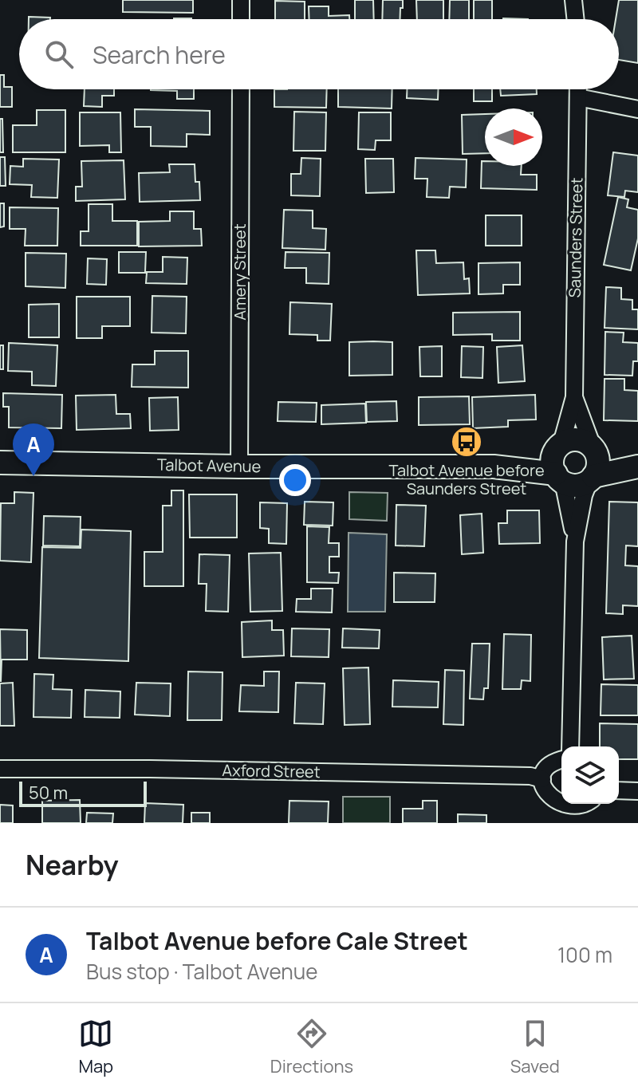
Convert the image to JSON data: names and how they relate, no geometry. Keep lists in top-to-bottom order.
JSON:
{
  "streets": {
    "street": [
      "Saunders Street",
      "Amery Street",
      "Talbot Avenue",
      "Axford Street"
    ]
  },
  "crossings": [
    ["Saunders Street", "Talbot Avenue"],
    ["Amery Street", "Talbot Avenue"]
  ],
  "places": {
    "bus stop": ["Talbot Avenue before Saunders Street"]
  },
  "scale_bar": "50 m",
  "north": "right",
  "page": {
    "search": "Search here",
    "pins": "A",
    "scale": "50 m",
    "heading": "Nearby",
    "list": [
      {
        "mark": "A",
        "name": "Talbot Avenue before Cale Street",
        "note": "Bus stop · Talbot Avenue",
        "value": "100 m"
      }
    ],
    "nav": ["Map", "Directions", "Saved"]
  }
}
